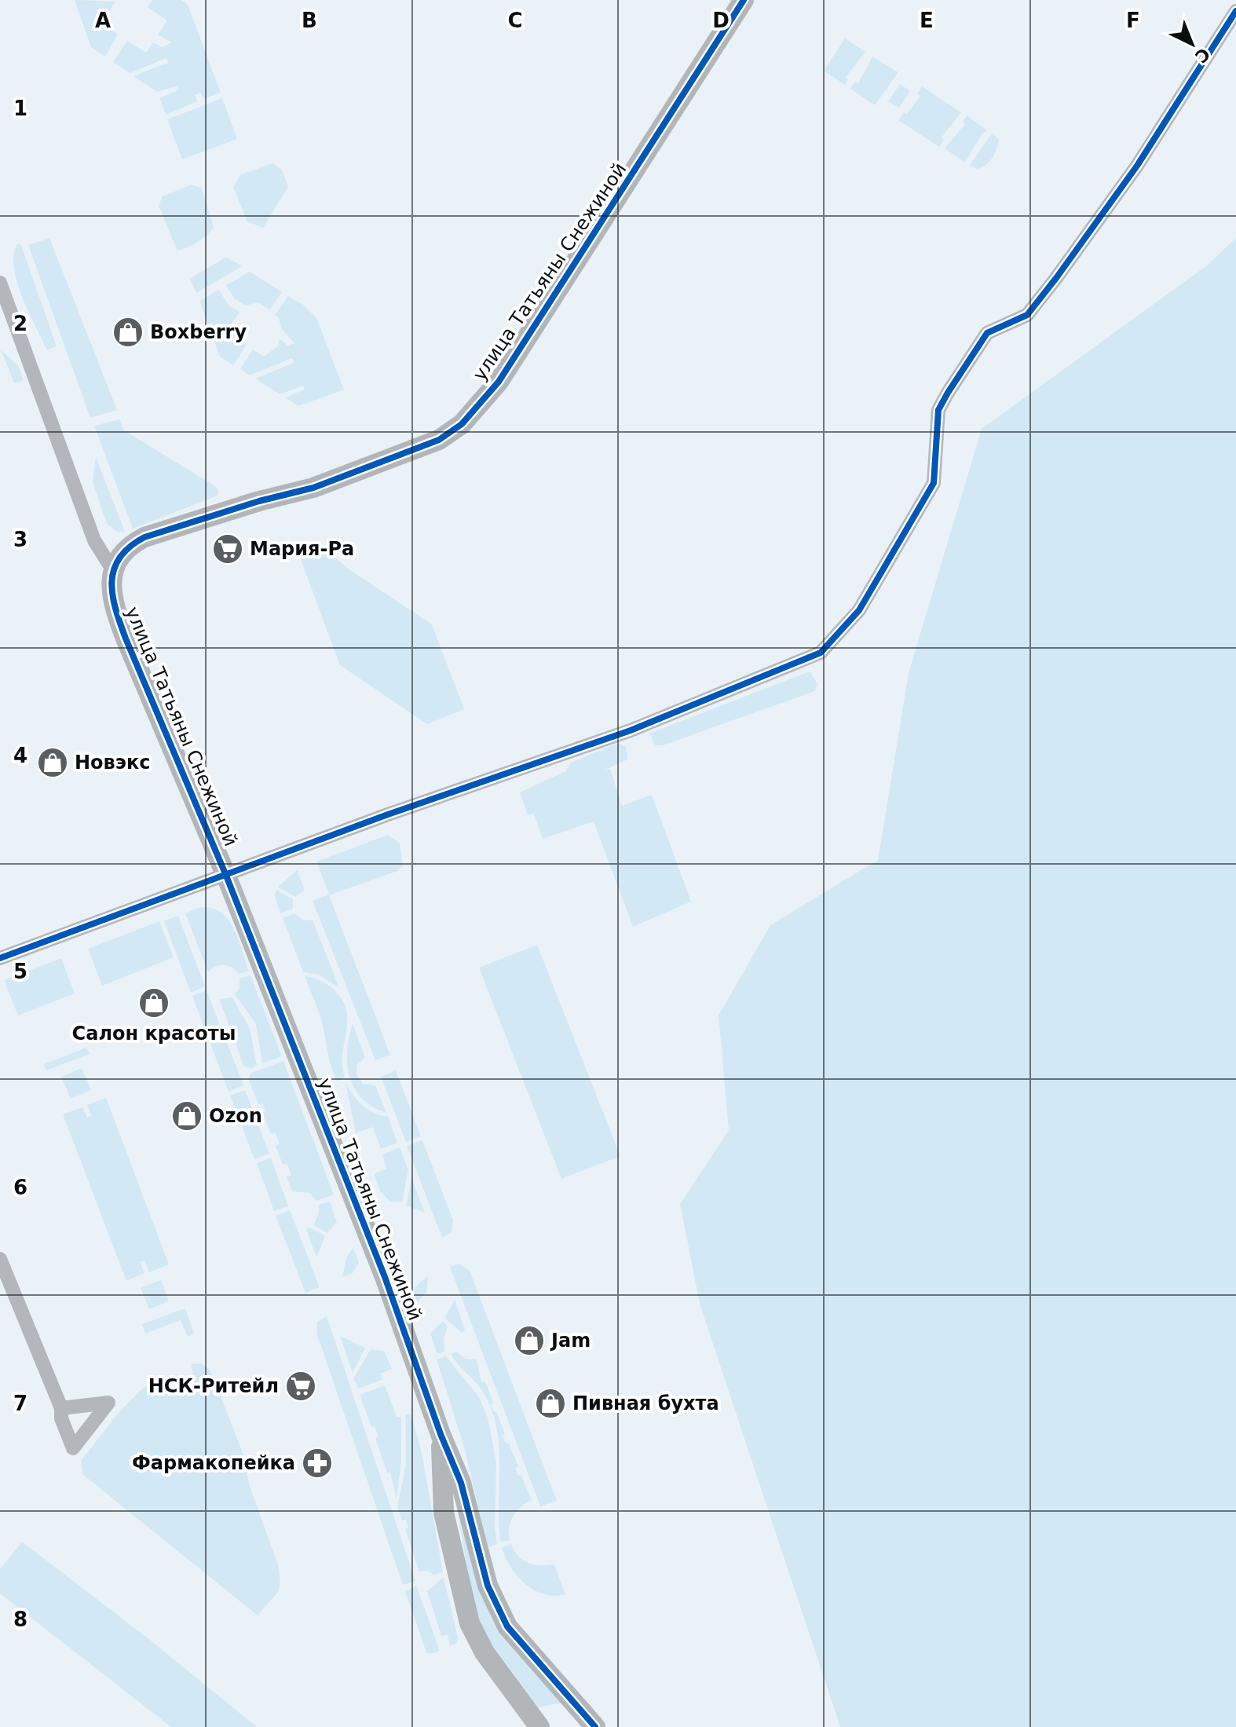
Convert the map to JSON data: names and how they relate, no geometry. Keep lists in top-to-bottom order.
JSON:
{
  "streets": {
    "street": ["улица Татьяны Снежиной"]
  },
  "places": {
    "shop": [
      "Boxberry",
      "Новэкс",
      "Салон красоты",
      "Ozon",
      "Jam",
      "Пивная бухта"
    ],
    "supermarket": ["Мария-Ра", "НСК-Ритейл"],
    "pharmacy": ["Фармакопейка"]
  },
  "north": "bottom right",
  "grid": {
    "columns": [
      "A",
      "B",
      "C",
      "D",
      "E",
      "F"
    ],
    "rows": [
      "1",
      "2",
      "3",
      "4",
      "5",
      "6",
      "7",
      "8"
    ]
  }
}
